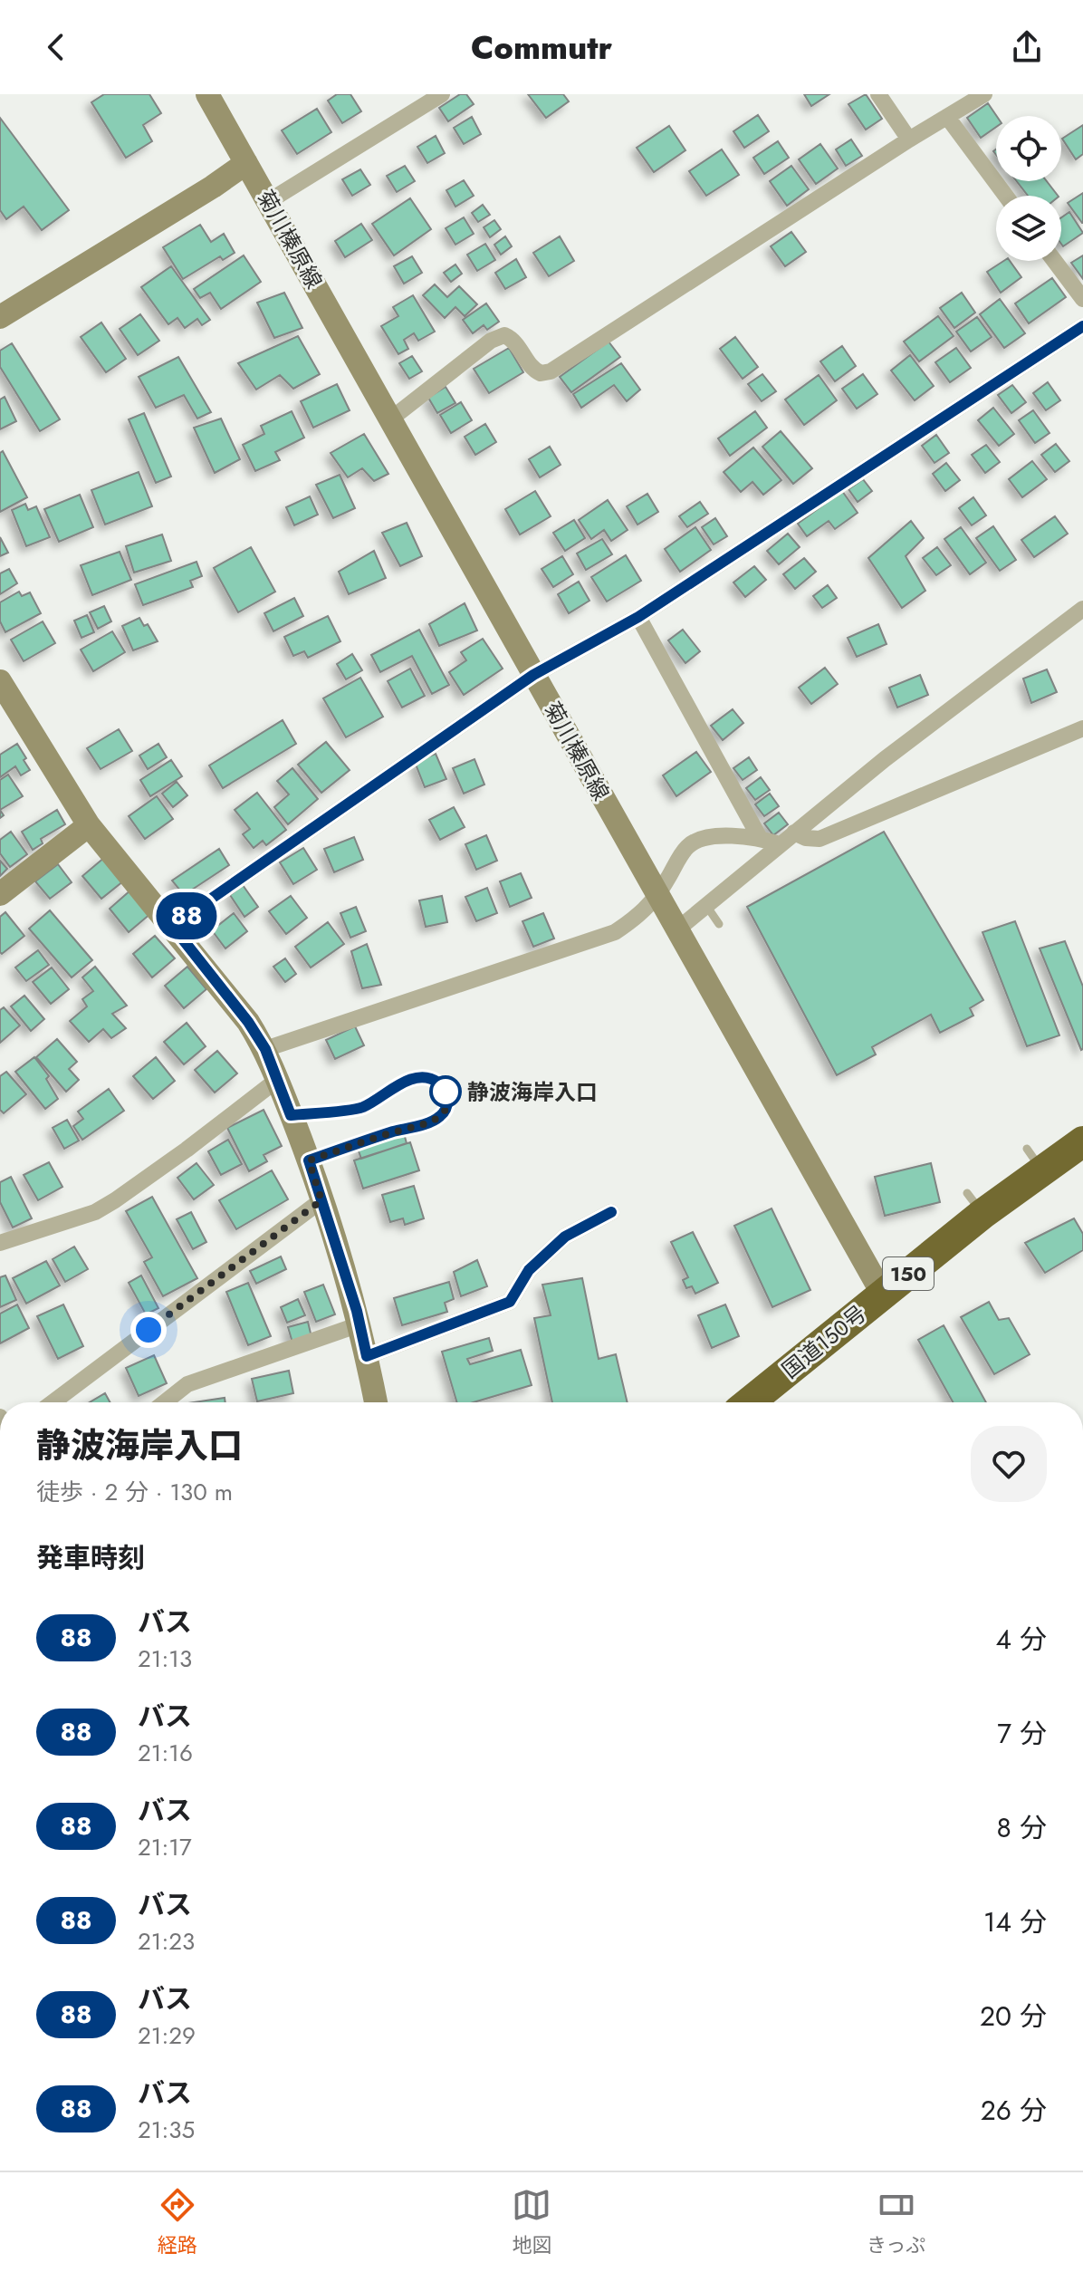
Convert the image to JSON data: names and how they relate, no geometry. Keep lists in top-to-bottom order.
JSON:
{
  "streets": {
    "highway": ["150", "国道150号"],
    "main road": ["菊川榛原線"]
  },
  "crossings": [
    ["菊川榛原線", "国道150号"]
  ],
  "places": ["静波海岸入口"],
  "lines": ["bus line 88"],
  "page": {
    "header": "Commutr",
    "on_map": "88",
    "heading": [
      ["静波海岸入口", "徒歩 · 2 分 · 130 m"],
      "発車時刻"
    ],
    "list": [
      {
        "mark": "88",
        "name": "バス",
        "note": "21:13",
        "value": "4 分"
      },
      {
        "mark": "88",
        "name": "バス",
        "note": "21:16",
        "value": "7 分"
      },
      {
        "mark": "88",
        "name": "バス",
        "note": "21:17",
        "value": "8 分"
      },
      {
        "mark": "88",
        "name": "バス",
        "note": "21:23",
        "value": "14 分"
      },
      {
        "mark": "88",
        "name": "バス",
        "note": "21:29",
        "value": "20 分"
      },
      {
        "mark": "88",
        "name": "バス",
        "note": "21:35",
        "value": "26 分"
      }
    ],
    "tabs": ["経路", "地図", "きっぷ"]
  }
}
